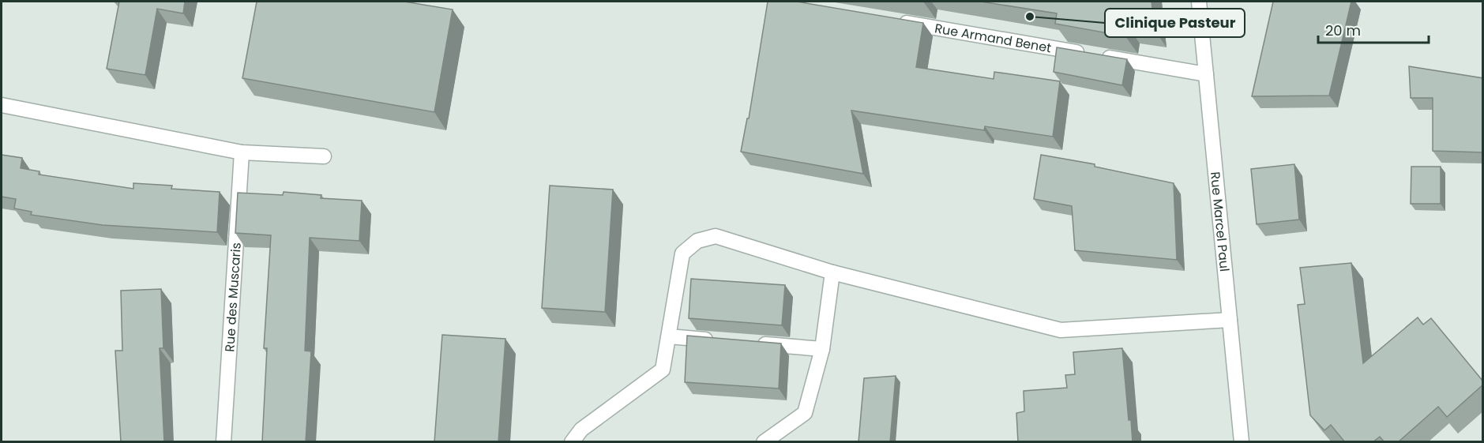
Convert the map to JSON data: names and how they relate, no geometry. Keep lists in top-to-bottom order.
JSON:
{
  "streets": {
    "street": ["Rue Armand Benet", "Rue Marcel Paul", "Rue des Muscaris"]
  },
  "crossings": [
    ["Rue Armand Benet", "Rue Marcel Paul"]
  ],
  "places": ["Clinique Pasteur"],
  "scale_bar": "20 m"
}
